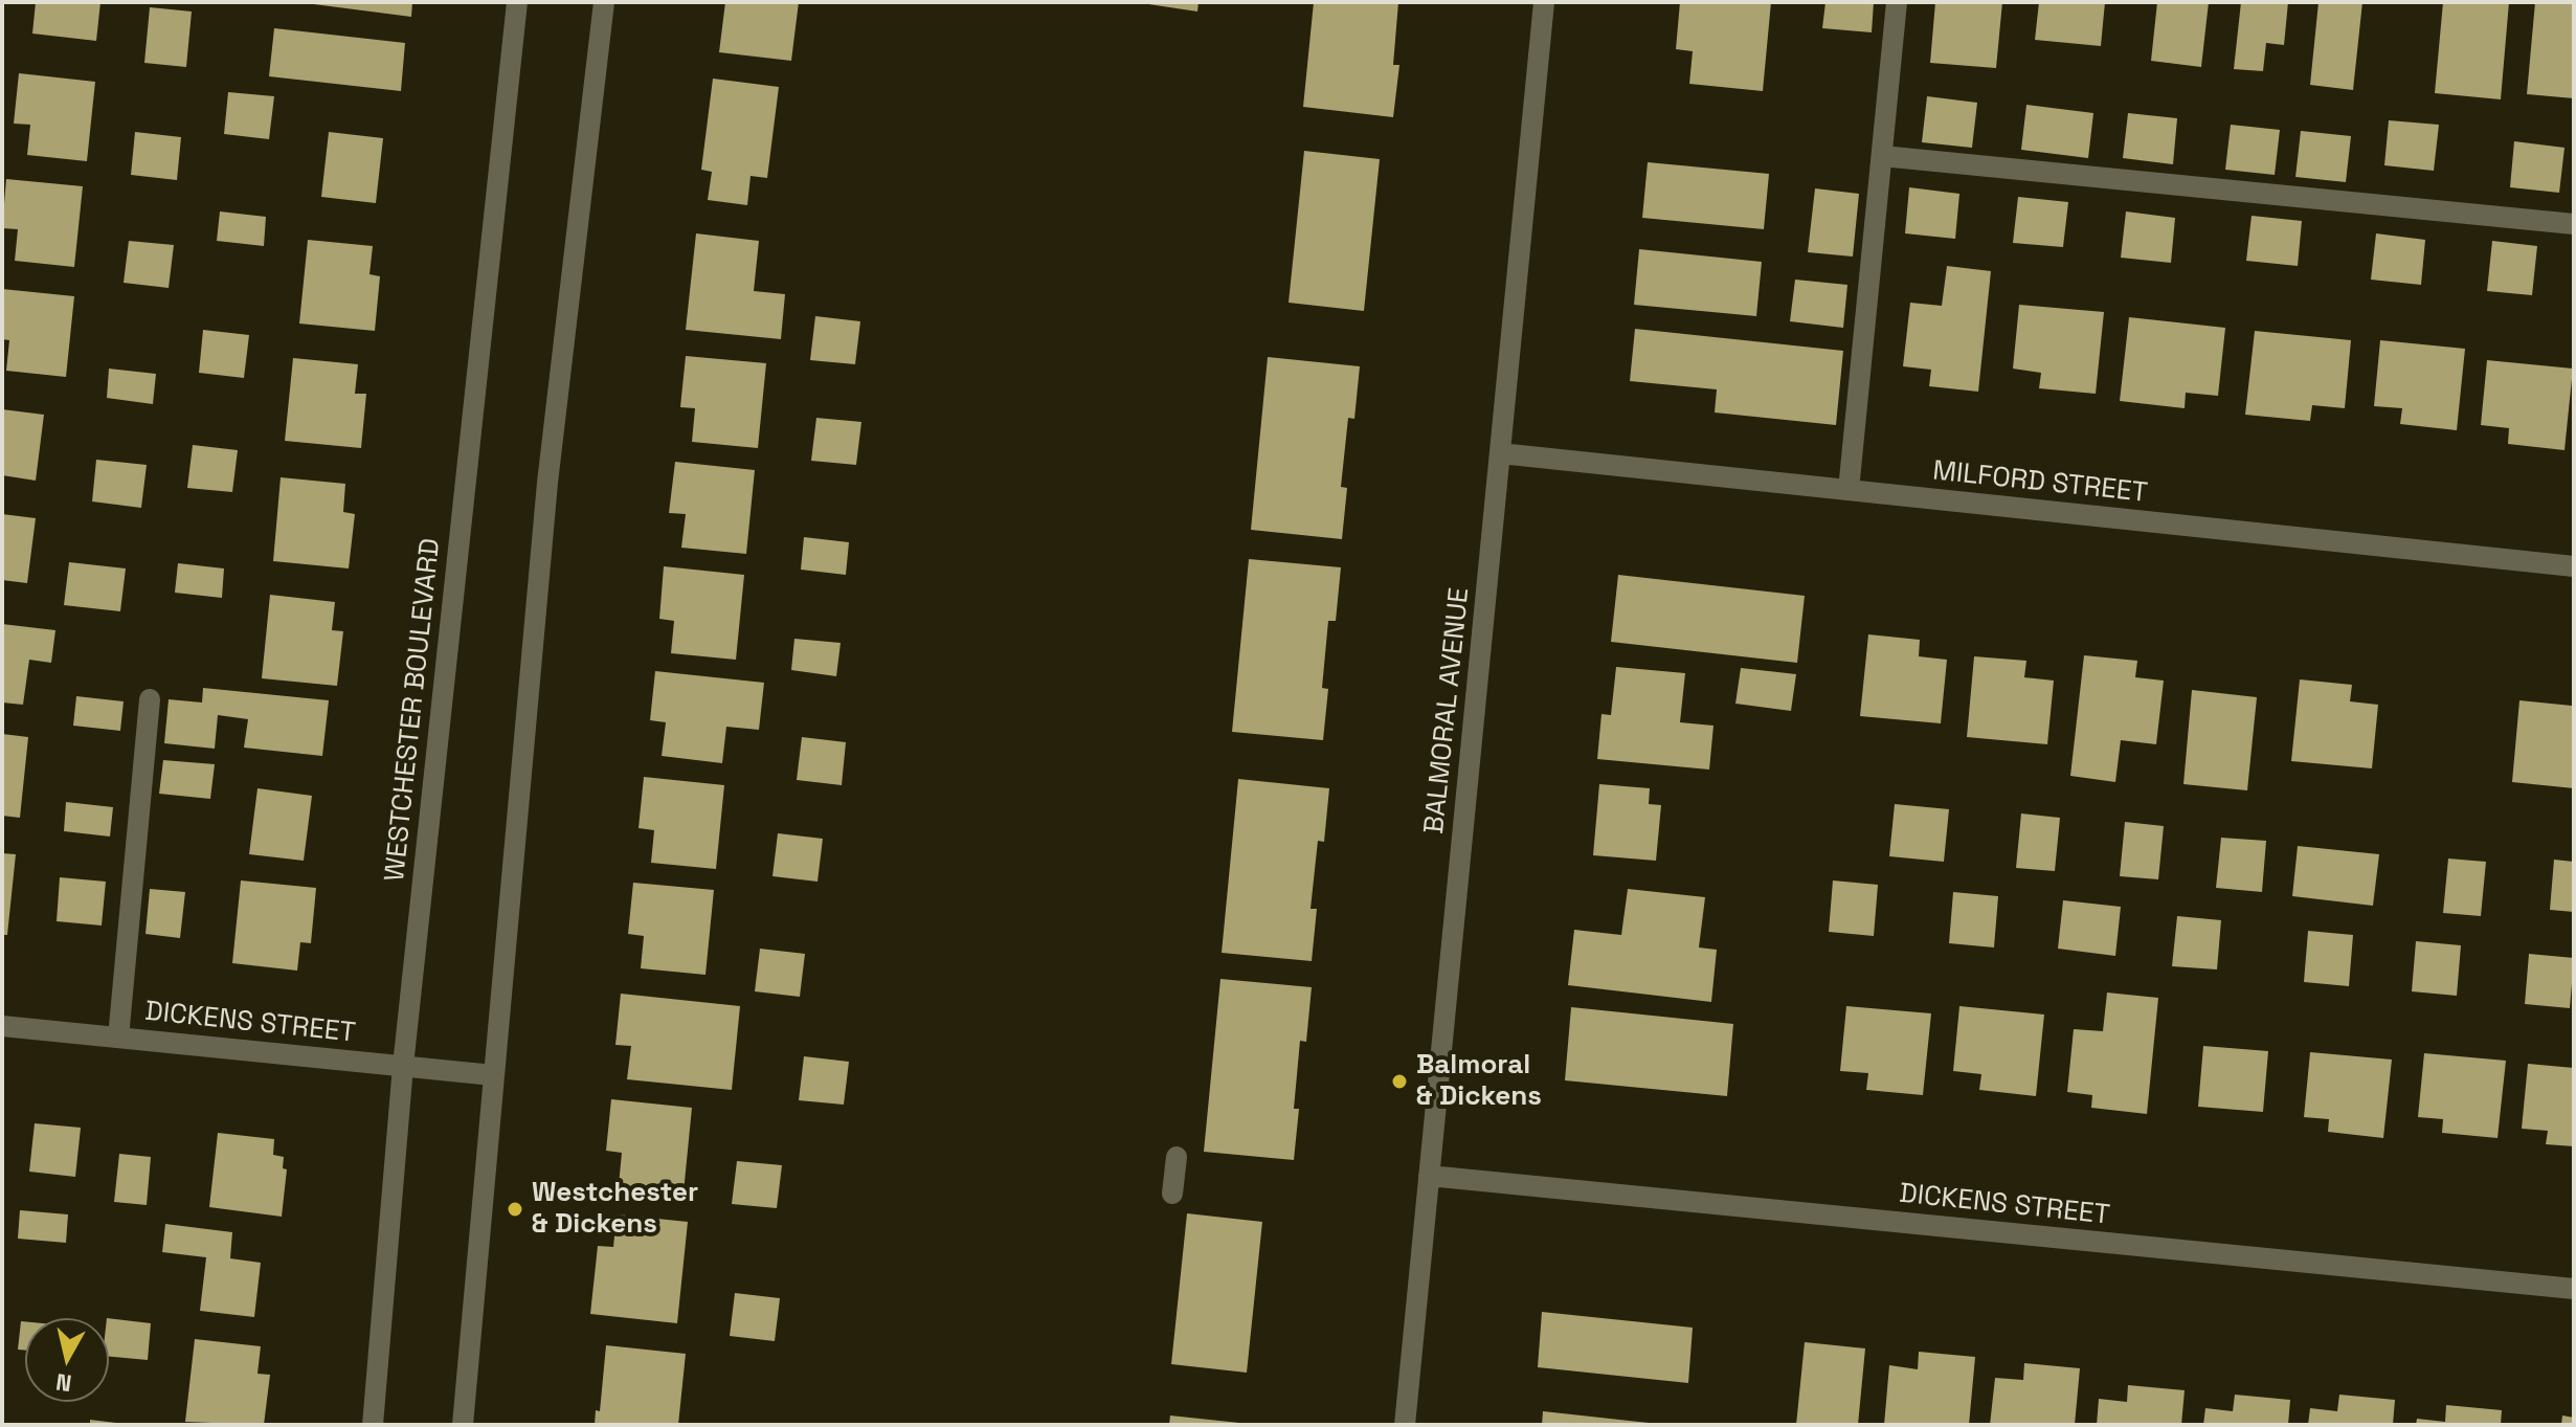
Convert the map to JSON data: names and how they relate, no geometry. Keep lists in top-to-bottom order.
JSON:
{
  "streets": {
    "street": [
      "MILFORD STREET",
      "WESTCHESTER BOULEVARD",
      "BALMORAL AVENUE",
      "DICKENS STREET"
    ]
  },
  "crossings": [
    ["MILFORD STREET", "BALMORAL AVENUE"],
    ["WESTCHESTER BOULEVARD", "DICKENS STREET"],
    ["BALMORAL AVENUE", "DICKENS STREET"]
  ],
  "places": ["Balmoral & Dickens", "Westchester & Dickens"],
  "north": "bottom"
}
